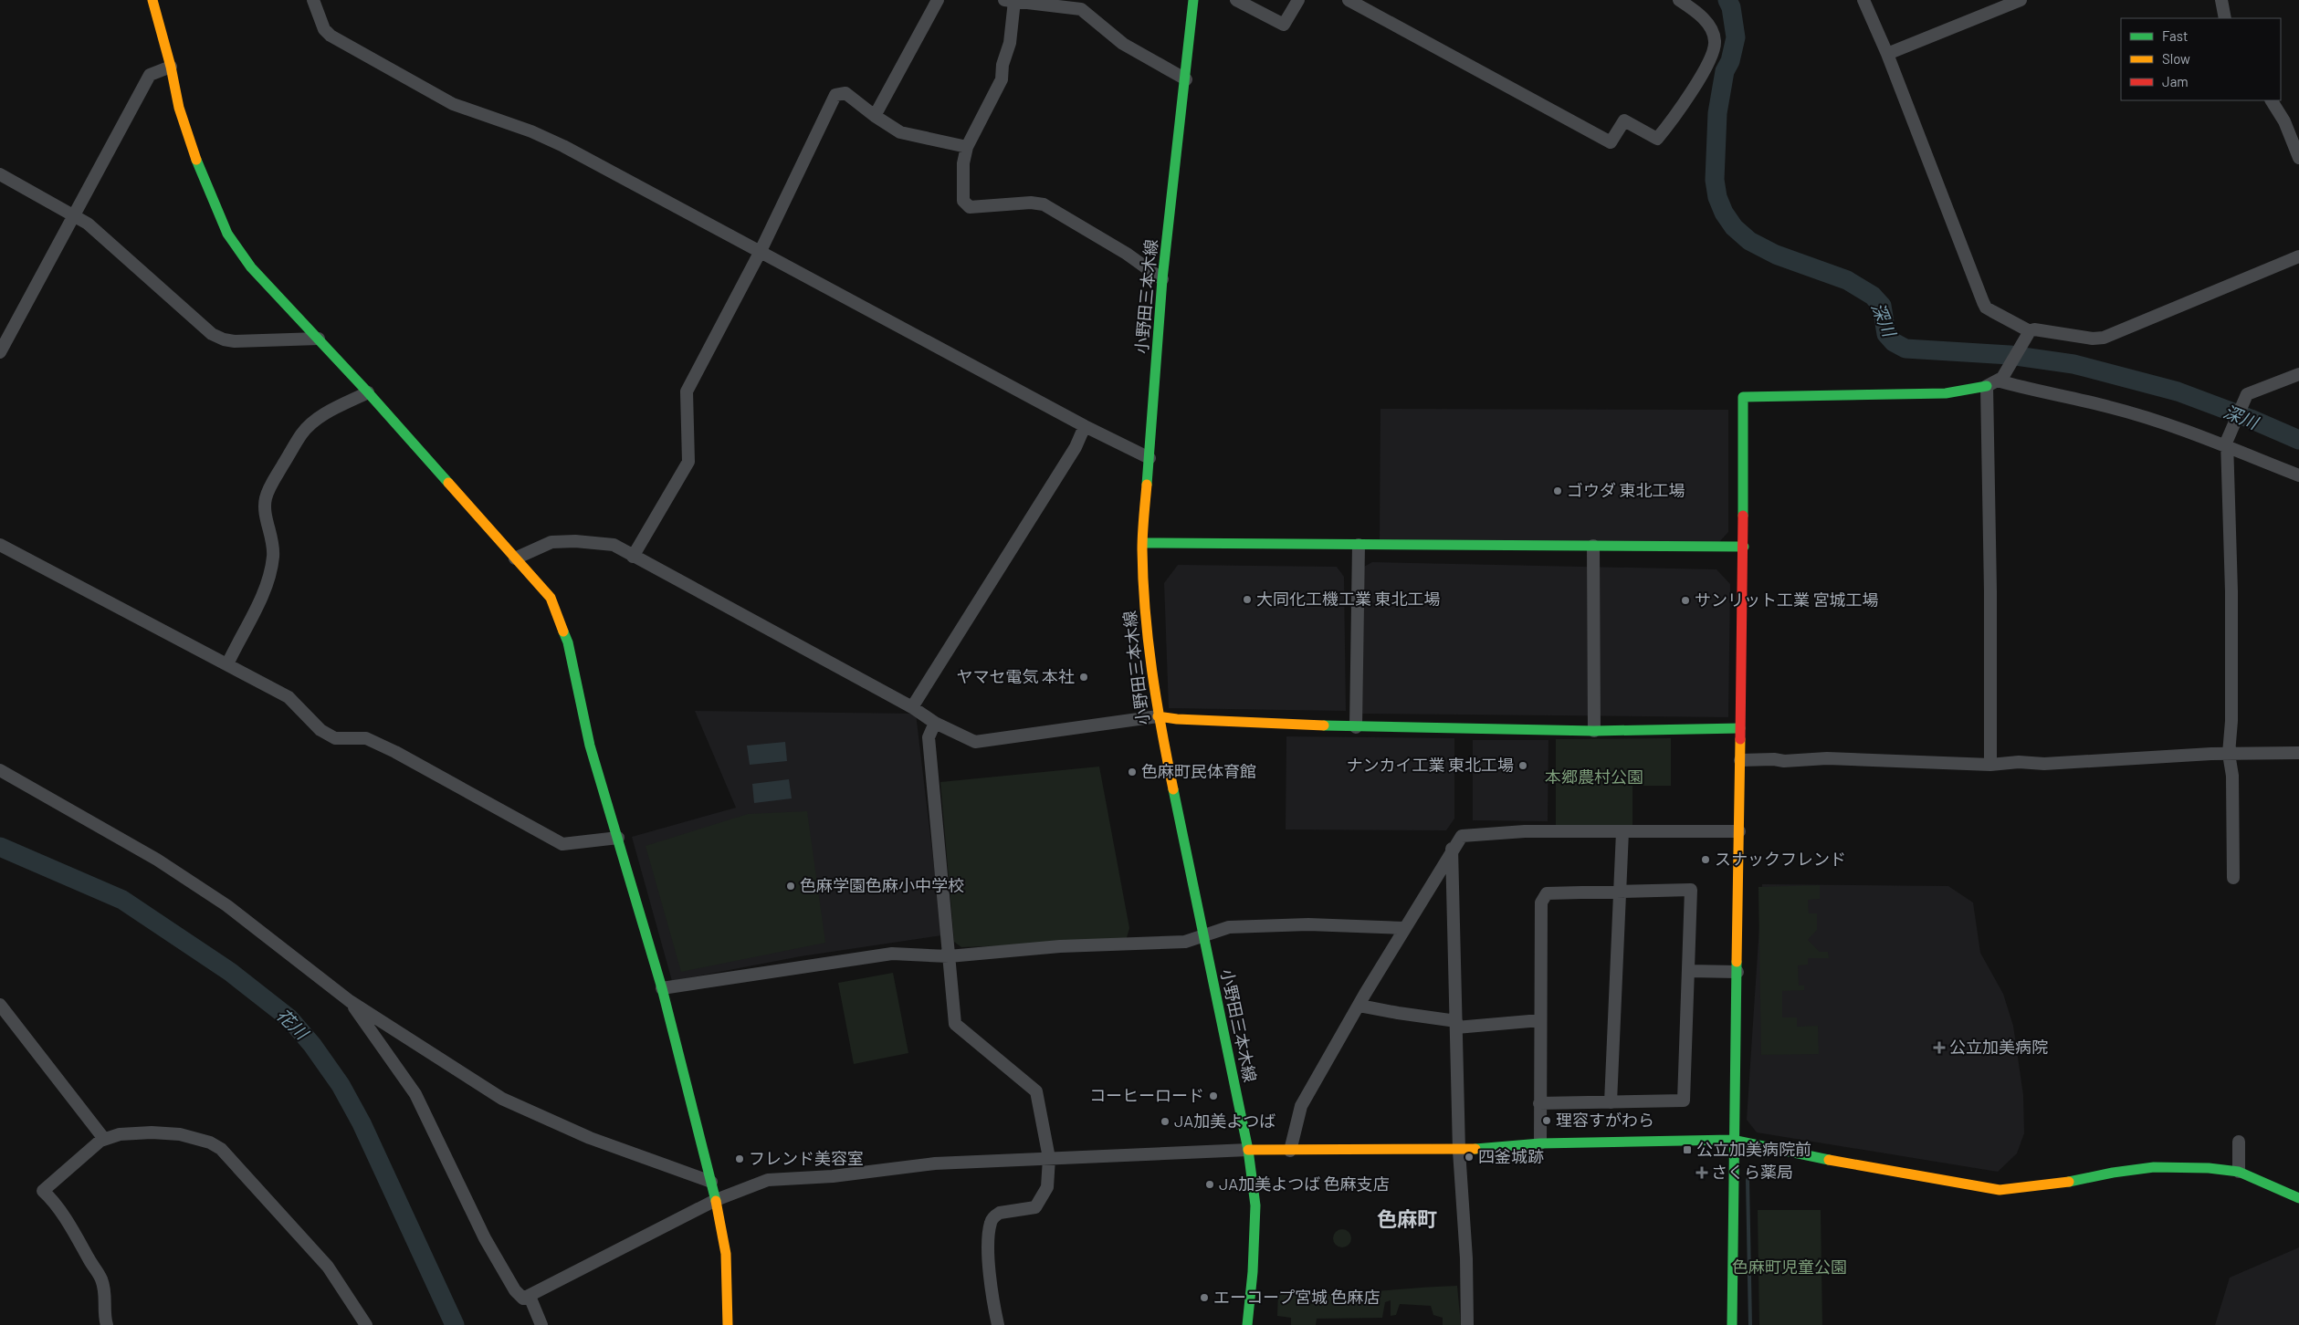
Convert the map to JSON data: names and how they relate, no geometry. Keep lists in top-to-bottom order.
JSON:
{
  "streets": {
    "street": ["小野田三本木線"]
  },
  "districts": ["色麻町"],
  "water": ["深川", "花川"],
  "parks": ["本郷農村公園", "色麻町児童公園"],
  "places": {
    "other": [
      "ゴウダ 東北工場",
      "大同化工機工業 東北工場",
      "サンリット工業 宮城工場",
      "ヤマセ電気 本社",
      "ナンカイ工業 東北工場",
      "色麻町民体育館",
      "スナックフレンド",
      "色麻学園色麻小中学校",
      "コーヒーロード",
      "理容すがわら",
      "JA加美よつば",
      "四釜城跡",
      "フレンド美容室",
      "JA加美よつば 色麻支店",
      "エーコープ宮城 色麻店"
    ],
    "health": ["公立加美病院", "さくら薬局"],
    "transit": ["公立加美病院前"]
  },
  "legend": ["Fast", "Slow", "Jam"]
}
